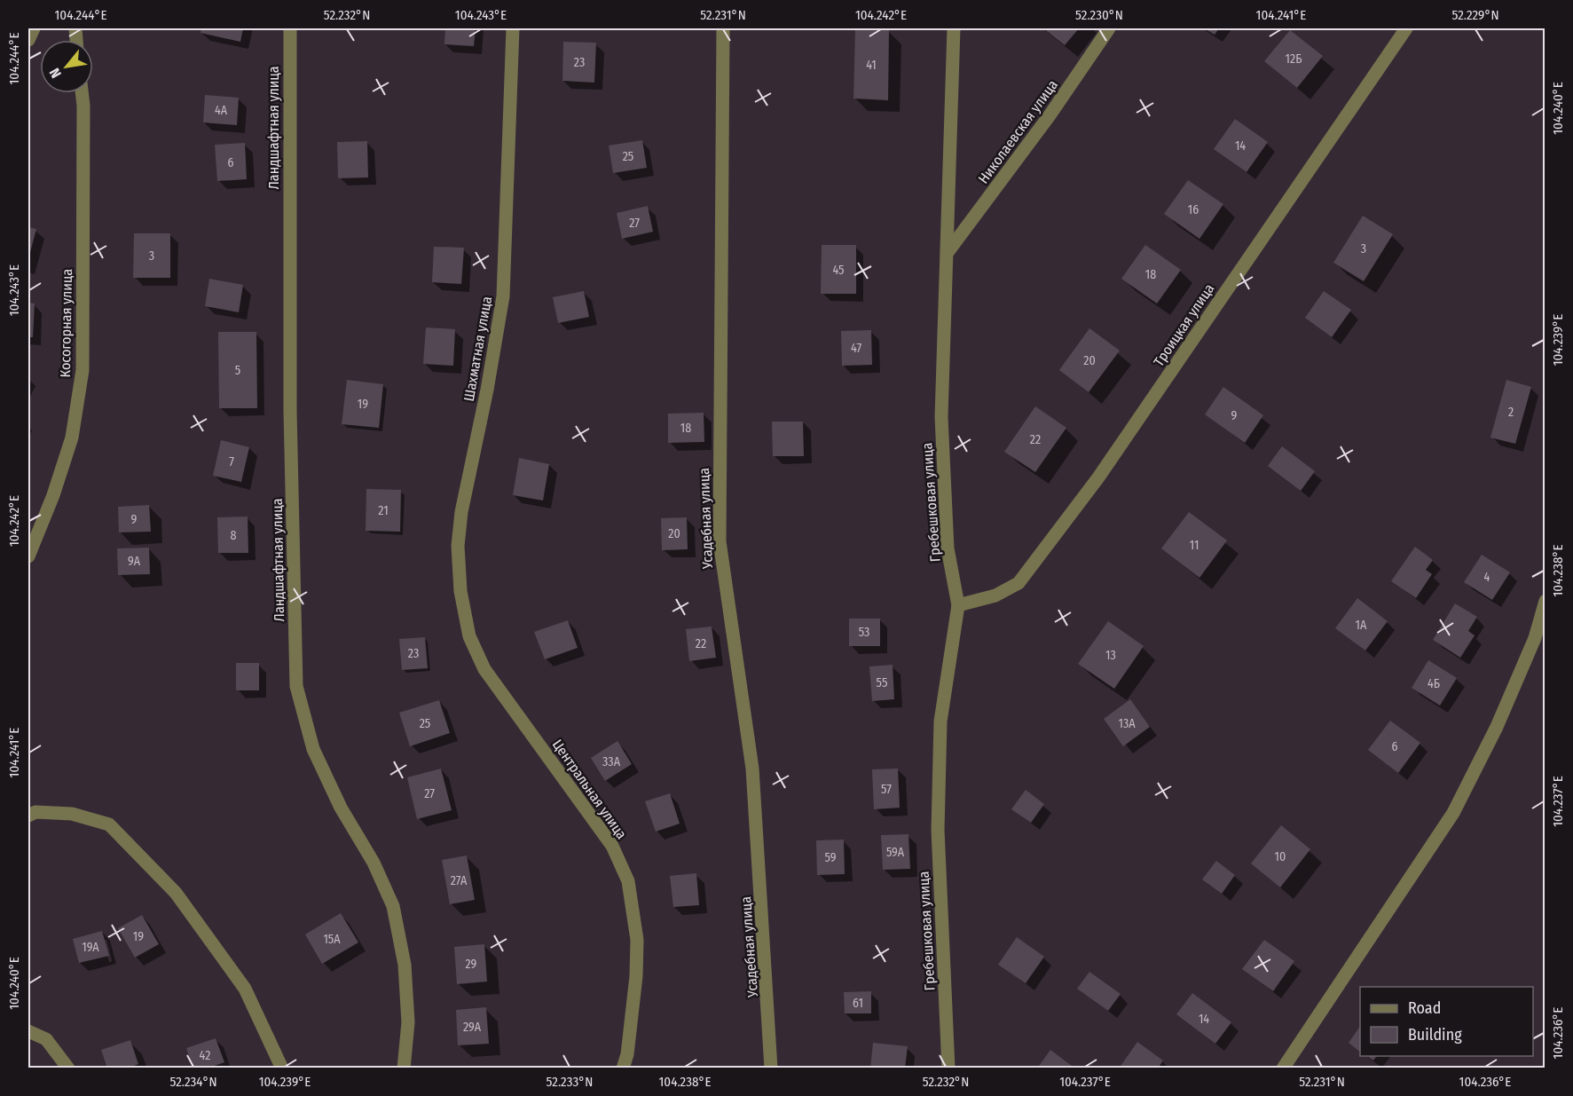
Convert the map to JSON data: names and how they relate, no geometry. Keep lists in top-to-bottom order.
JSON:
{
  "streets": {
    "street": [
      "Ландшафтная улица",
      "Николаевская улица",
      "Косогорная улица",
      "Троицкая улица",
      "Шахматная улица",
      "Гребешковая улица",
      "Усадебная улица",
      "Центральная улица"
    ]
  },
  "crossings": [
    ["Николаевская улица", "Гребешковая улица"],
    ["Троицкая улица", "Гребешковая улица"],
    ["Шахматная улица", "Центральная улица"]
  ],
  "house_numbers": [
    "12Б",
    "23",
    "41",
    "4А",
    "14",
    "25",
    "6",
    "16",
    "27",
    "3",
    "3",
    "45",
    "18",
    "47",
    "20",
    "5",
    "19",
    "2",
    "9",
    "18",
    "22",
    "7",
    "21",
    "9",
    "20",
    "8",
    "11",
    "9А",
    "4",
    "1А",
    "53",
    "22",
    "23",
    "13",
    "55",
    "4Б",
    "25",
    "13А",
    "6",
    "33А",
    "57",
    "27",
    "59А",
    "10",
    "59",
    "27А",
    "19",
    "15А",
    "19А",
    "29",
    "61",
    "14",
    "29А",
    "42"
  ],
  "legend": ["Road", "Building"],
  "north": "bottom left",
  "coordinates": [
    "104.244°E",
    "52.232°N",
    "104.243°E",
    "52.231°N",
    "104.242°E",
    "52.230°N",
    "104.241°E",
    "52.229°N",
    "104.240°E",
    "104.239°E",
    "104.238°E",
    "104.237°E",
    "104.236°E",
    "52.234°N",
    "52.233°N"
  ]
}
